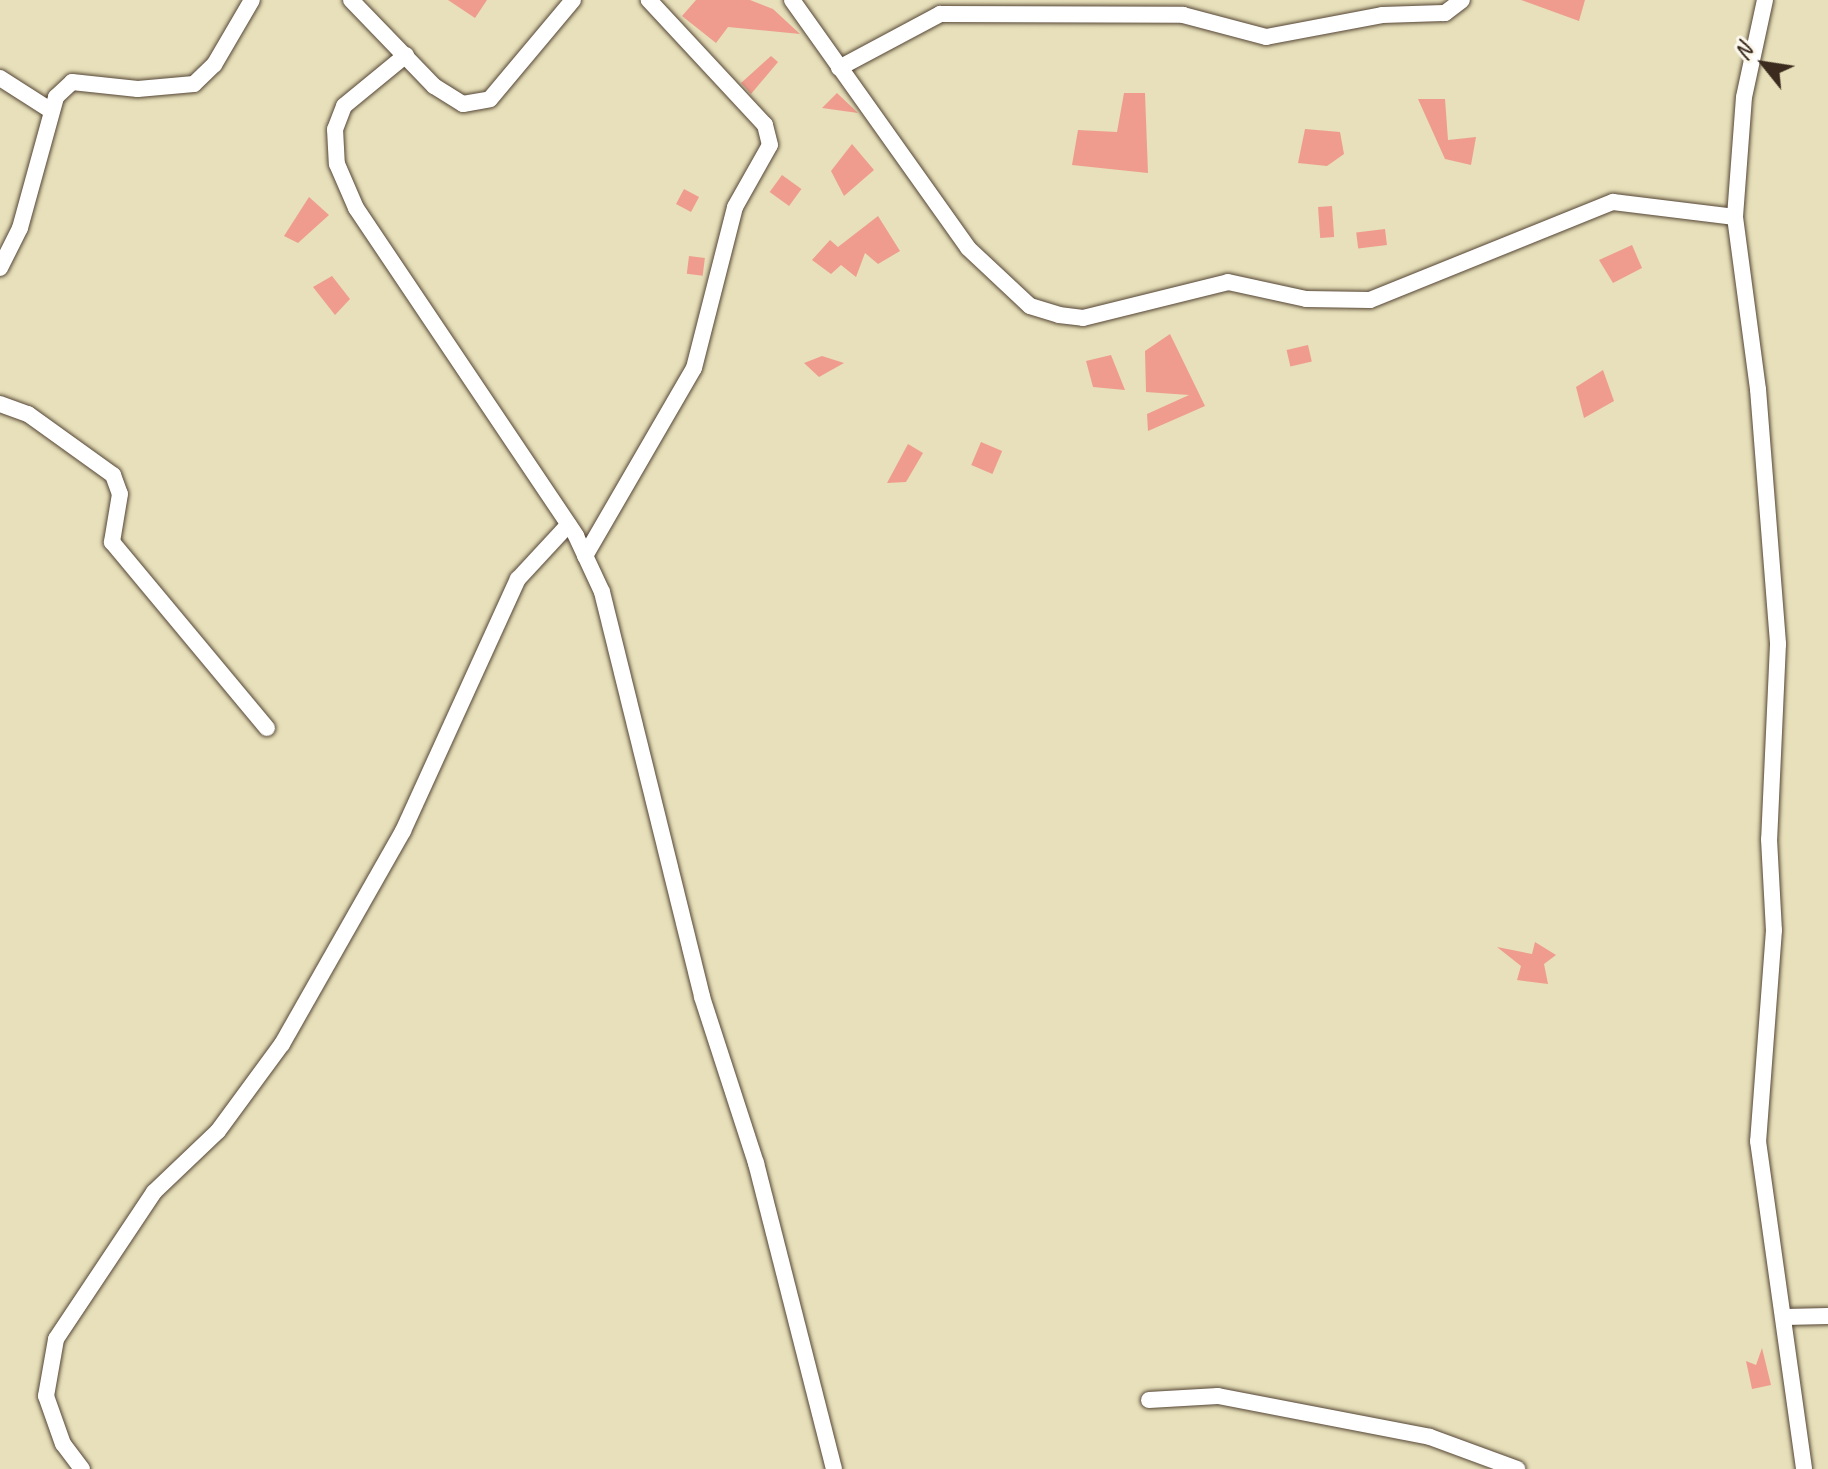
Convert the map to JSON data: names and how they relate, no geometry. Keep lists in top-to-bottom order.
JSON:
{
  "north": "top left"
}
